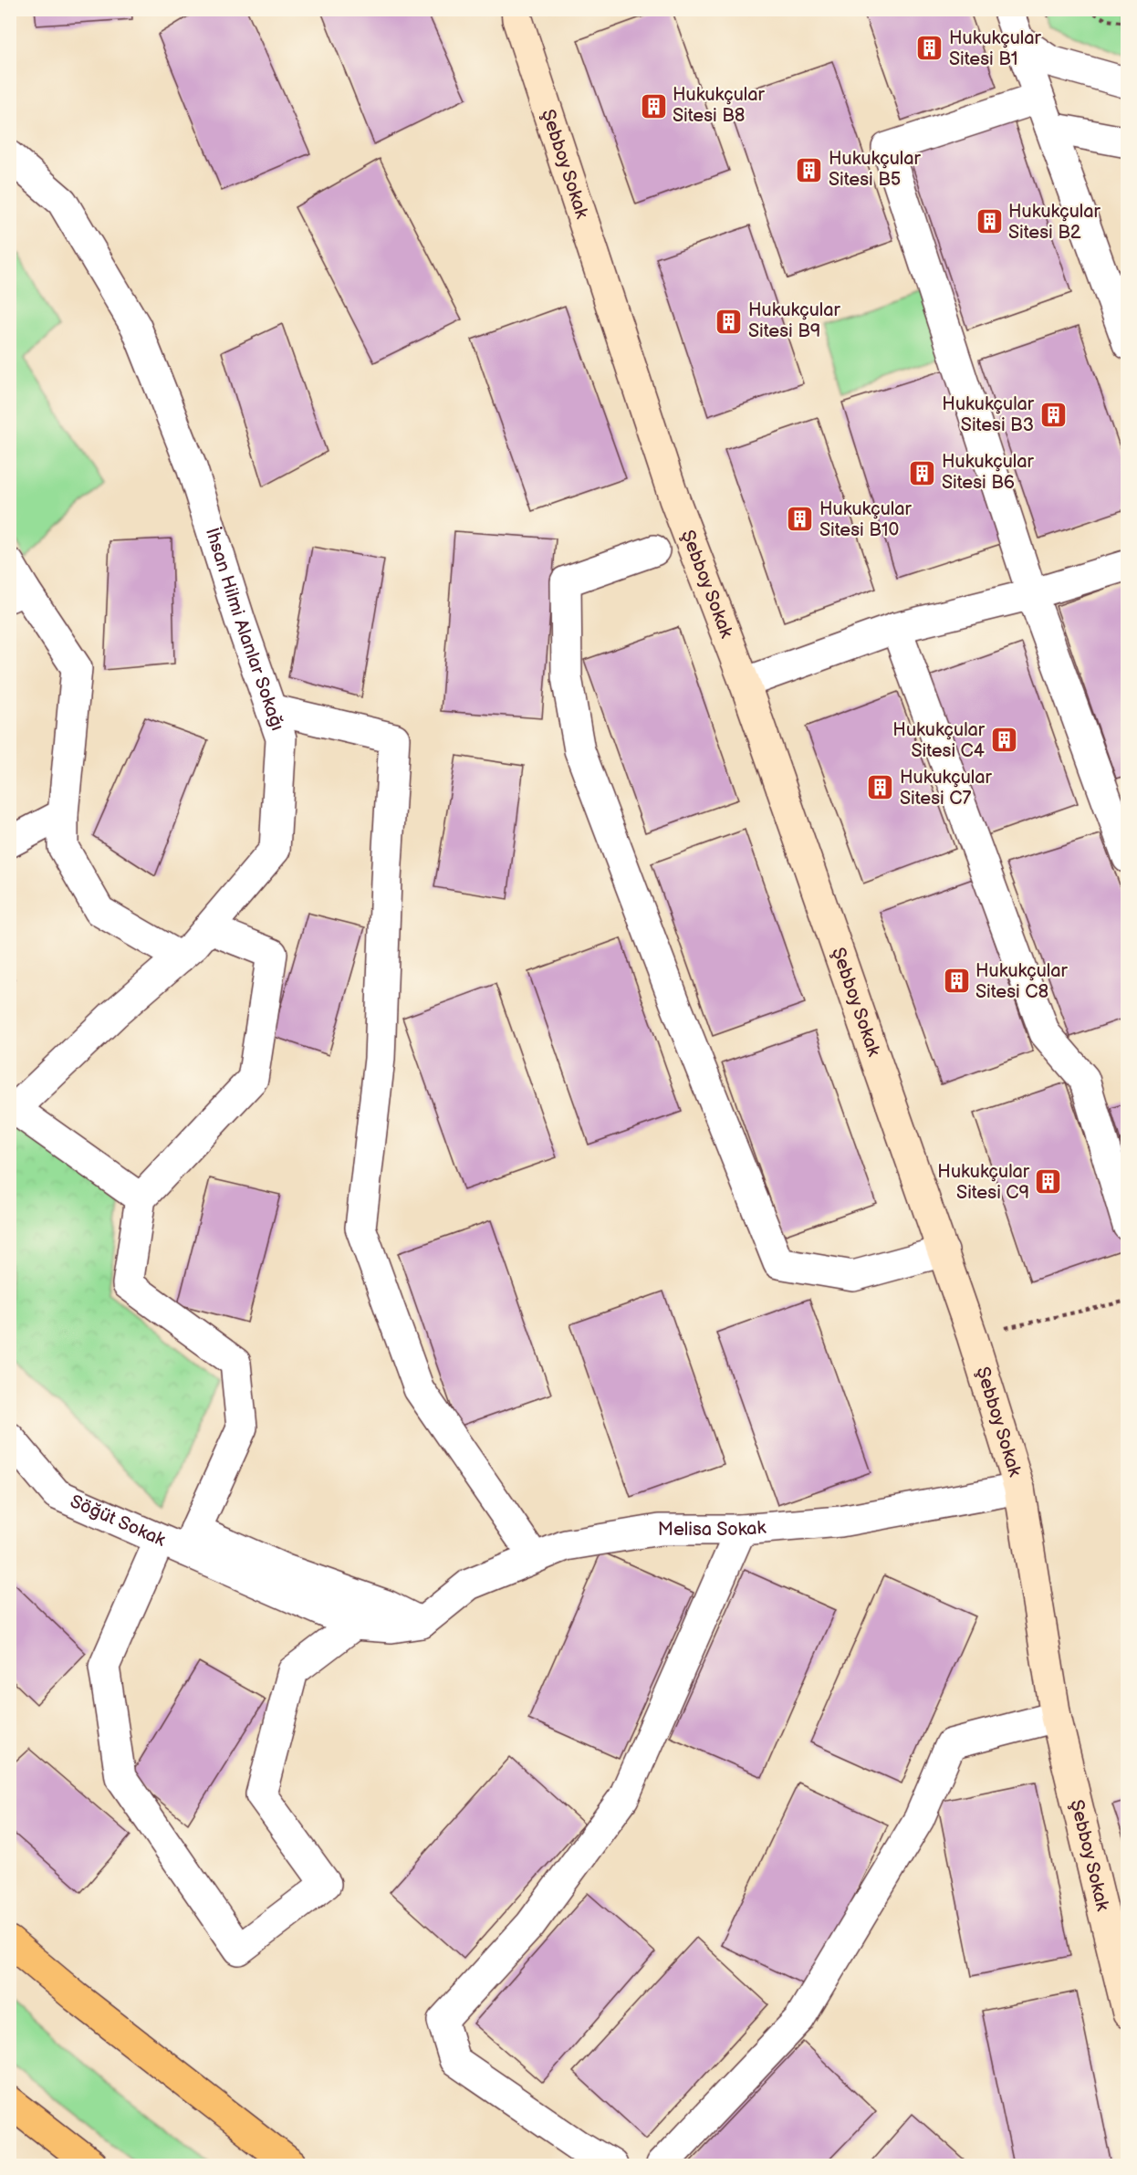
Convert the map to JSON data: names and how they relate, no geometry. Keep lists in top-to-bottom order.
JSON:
{
  "streets": {
    "street": [
      "Şebboy Sokak",
      "İhsan Hilmi Alanlar Sokağı",
      "Söğüt Sokak",
      "Melisa Sokak"
    ]
  },
  "crossings": [
    ["Şebboy Sokak", "Melisa Sokak"]
  ],
  "places": {
    "building": [
      "Hukukçular Sitesi B1",
      "Hukukçular Sitesi B8",
      "Hukukçular Sitesi B5",
      "Hukukçular Sitesi B2",
      "Hukukçular Sitesi B9",
      "Hukukçular Sitesi B3",
      "Hukukçular Sitesi B6",
      "Hukukçular Sitesi B10",
      "Hukukçular Sitesi C4",
      "Hukukçular Sitesi C7",
      "Hukukçular Sitesi C8",
      "Hukukçular Sitesi C9"
    ]
  }
}
